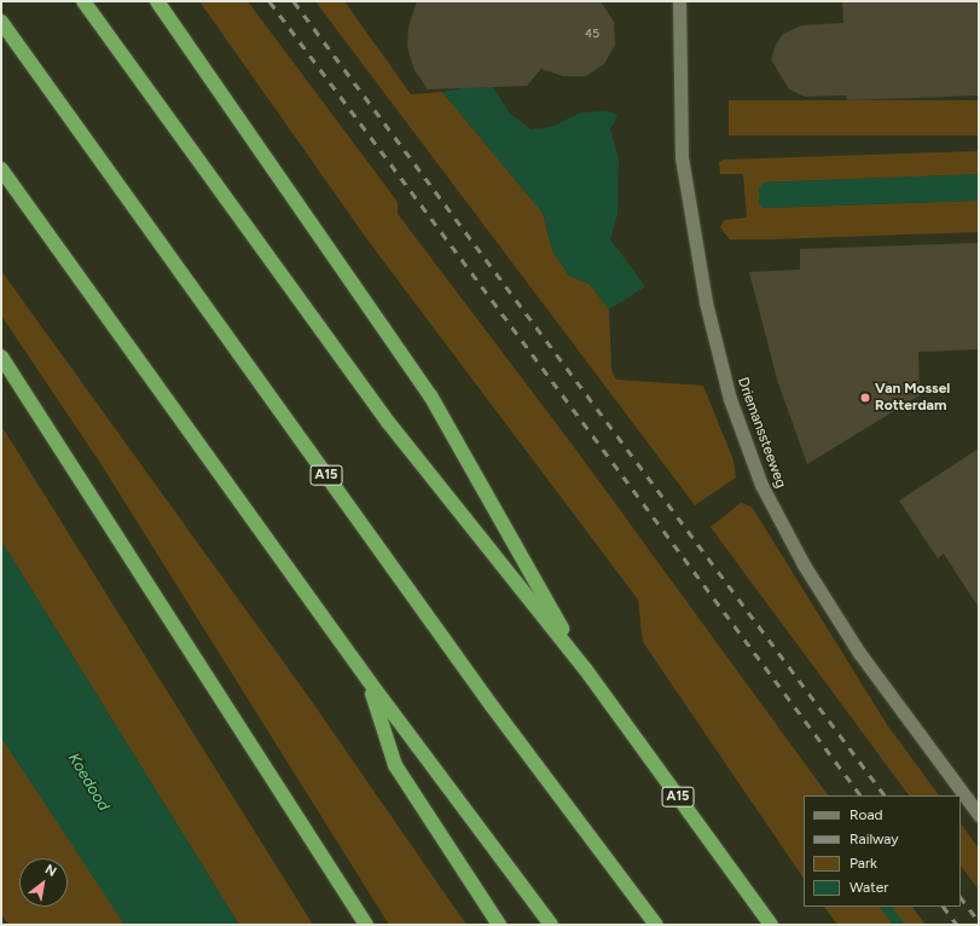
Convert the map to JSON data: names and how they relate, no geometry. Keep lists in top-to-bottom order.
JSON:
{
  "streets": {
    "highway": ["A15"],
    "main road": ["Driemanssteeweg"]
  },
  "water": ["Koedood"],
  "places": ["Van Mossel Rotterdam"],
  "house_numbers": ["45"],
  "legend": [
    "Road",
    "Railway",
    "Park",
    "Water"
  ],
  "north": "top right"
}
